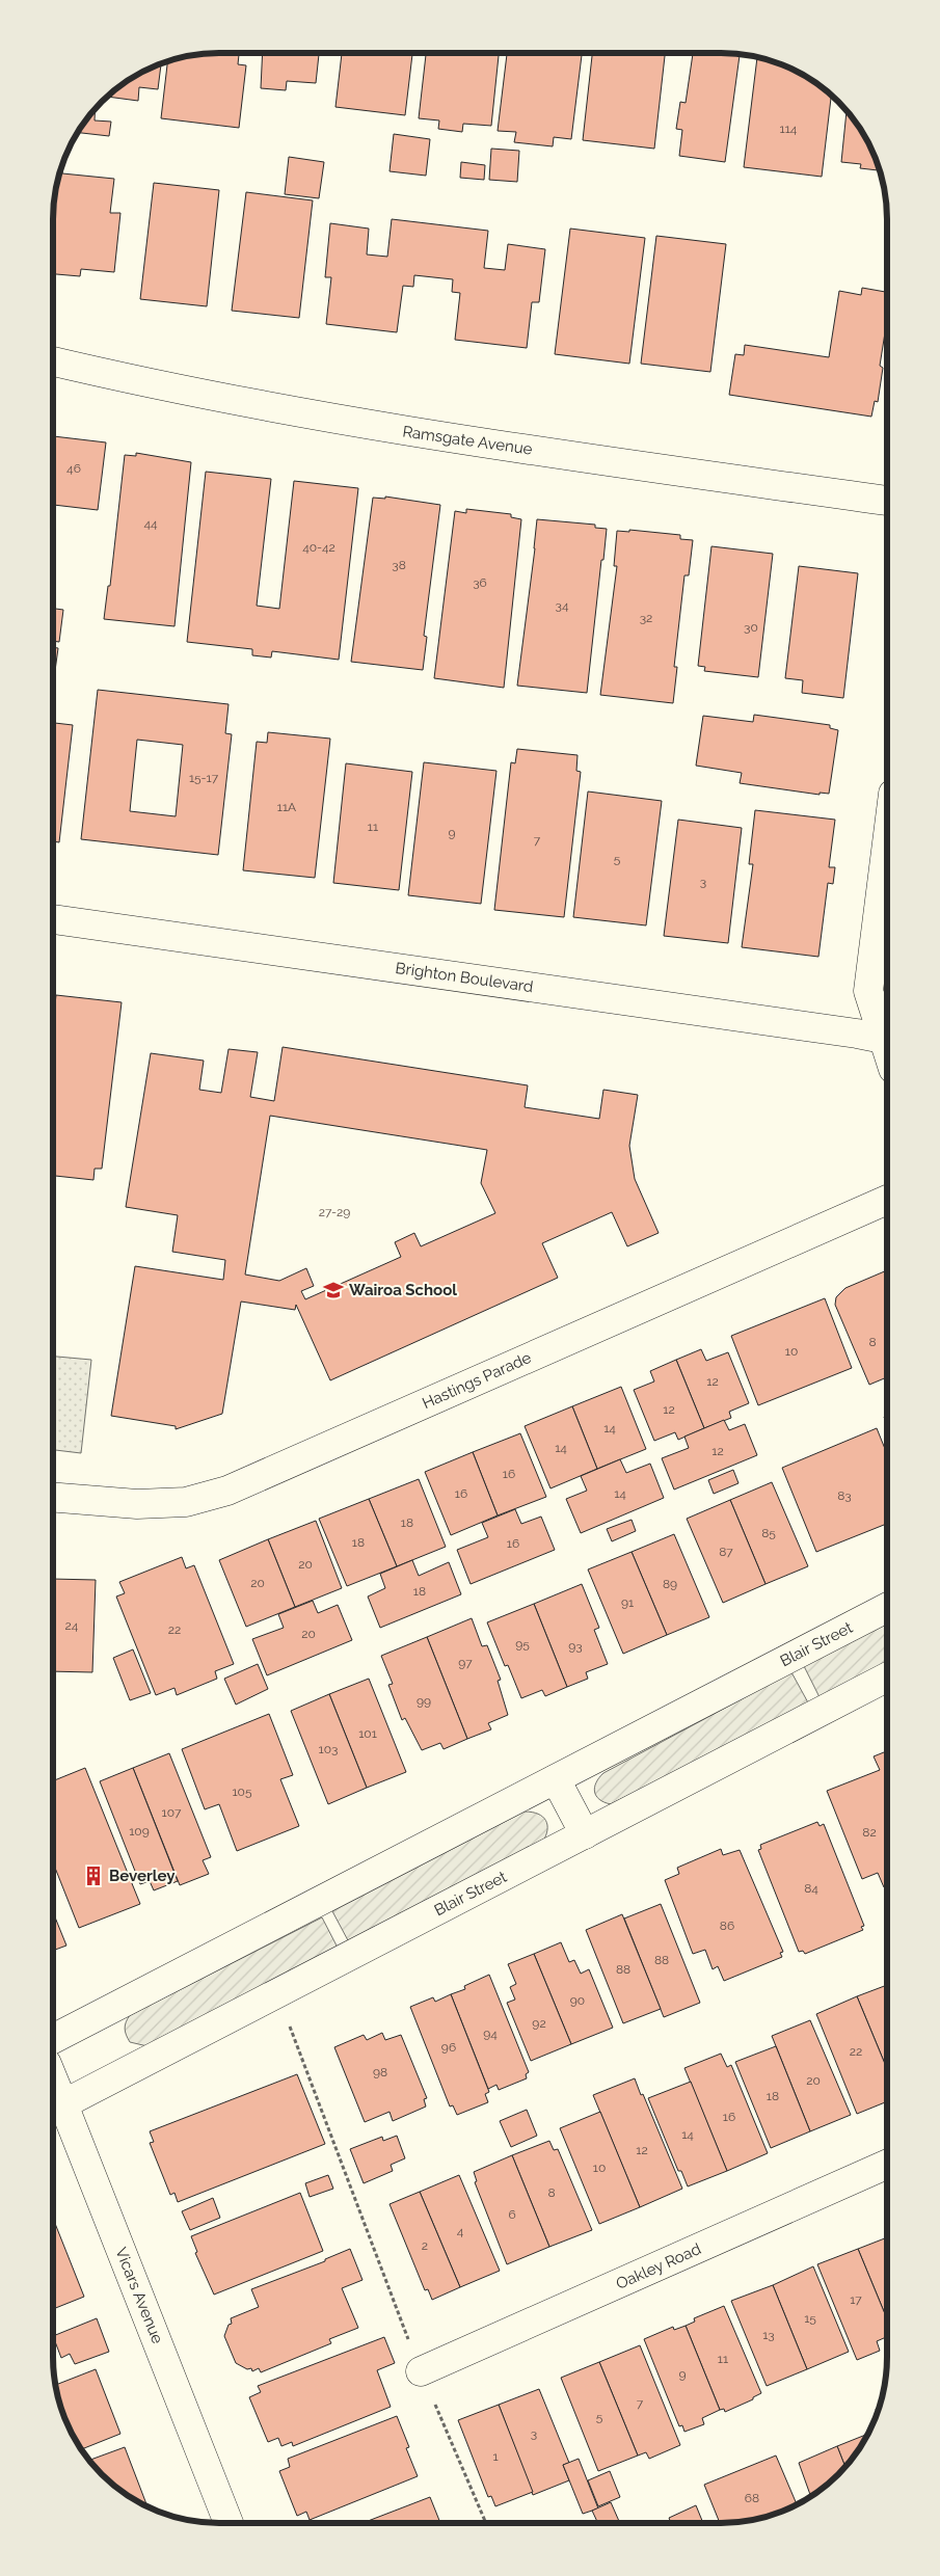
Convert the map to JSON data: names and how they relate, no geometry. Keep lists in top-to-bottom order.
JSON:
{
  "streets": {
    "street": [
      "Ramsgate Avenue",
      "Brighton Boulevard",
      "Hastings Parade",
      "Blair Street",
      "Oakley Road",
      "Vicars Avenue"
    ]
  },
  "crossings": [
    ["Blair Street", "Vicars Avenue"]
  ],
  "places": {
    "school or university": ["Wairoa School"],
    "building": ["Beverley"]
  },
  "house_numbers": [
    "114",
    "46",
    "44",
    "40-42",
    "38",
    "36",
    "34",
    "32",
    "30",
    "15-17",
    "11A",
    "11",
    "9",
    "7",
    "5",
    "3",
    "27-29",
    "8",
    "10",
    "12",
    "12",
    "14",
    "14",
    "12",
    "16",
    "16",
    "14",
    "83",
    "18",
    "85",
    "18",
    "16",
    "87",
    "20",
    "20",
    "89",
    "18",
    "91",
    "24",
    "22",
    "20",
    "95",
    "93",
    "97",
    "99",
    "101",
    "103",
    "105",
    "107",
    "109",
    "82",
    "84",
    "86",
    "88",
    "88",
    "90",
    "92",
    "94",
    "96",
    "22",
    "98",
    "20",
    "18",
    "16",
    "14",
    "12",
    "10",
    "8",
    "6",
    "4",
    "2",
    "17",
    "15",
    "13",
    "11",
    "9",
    "7",
    "5",
    "3",
    "1",
    "68"
  ]
}
